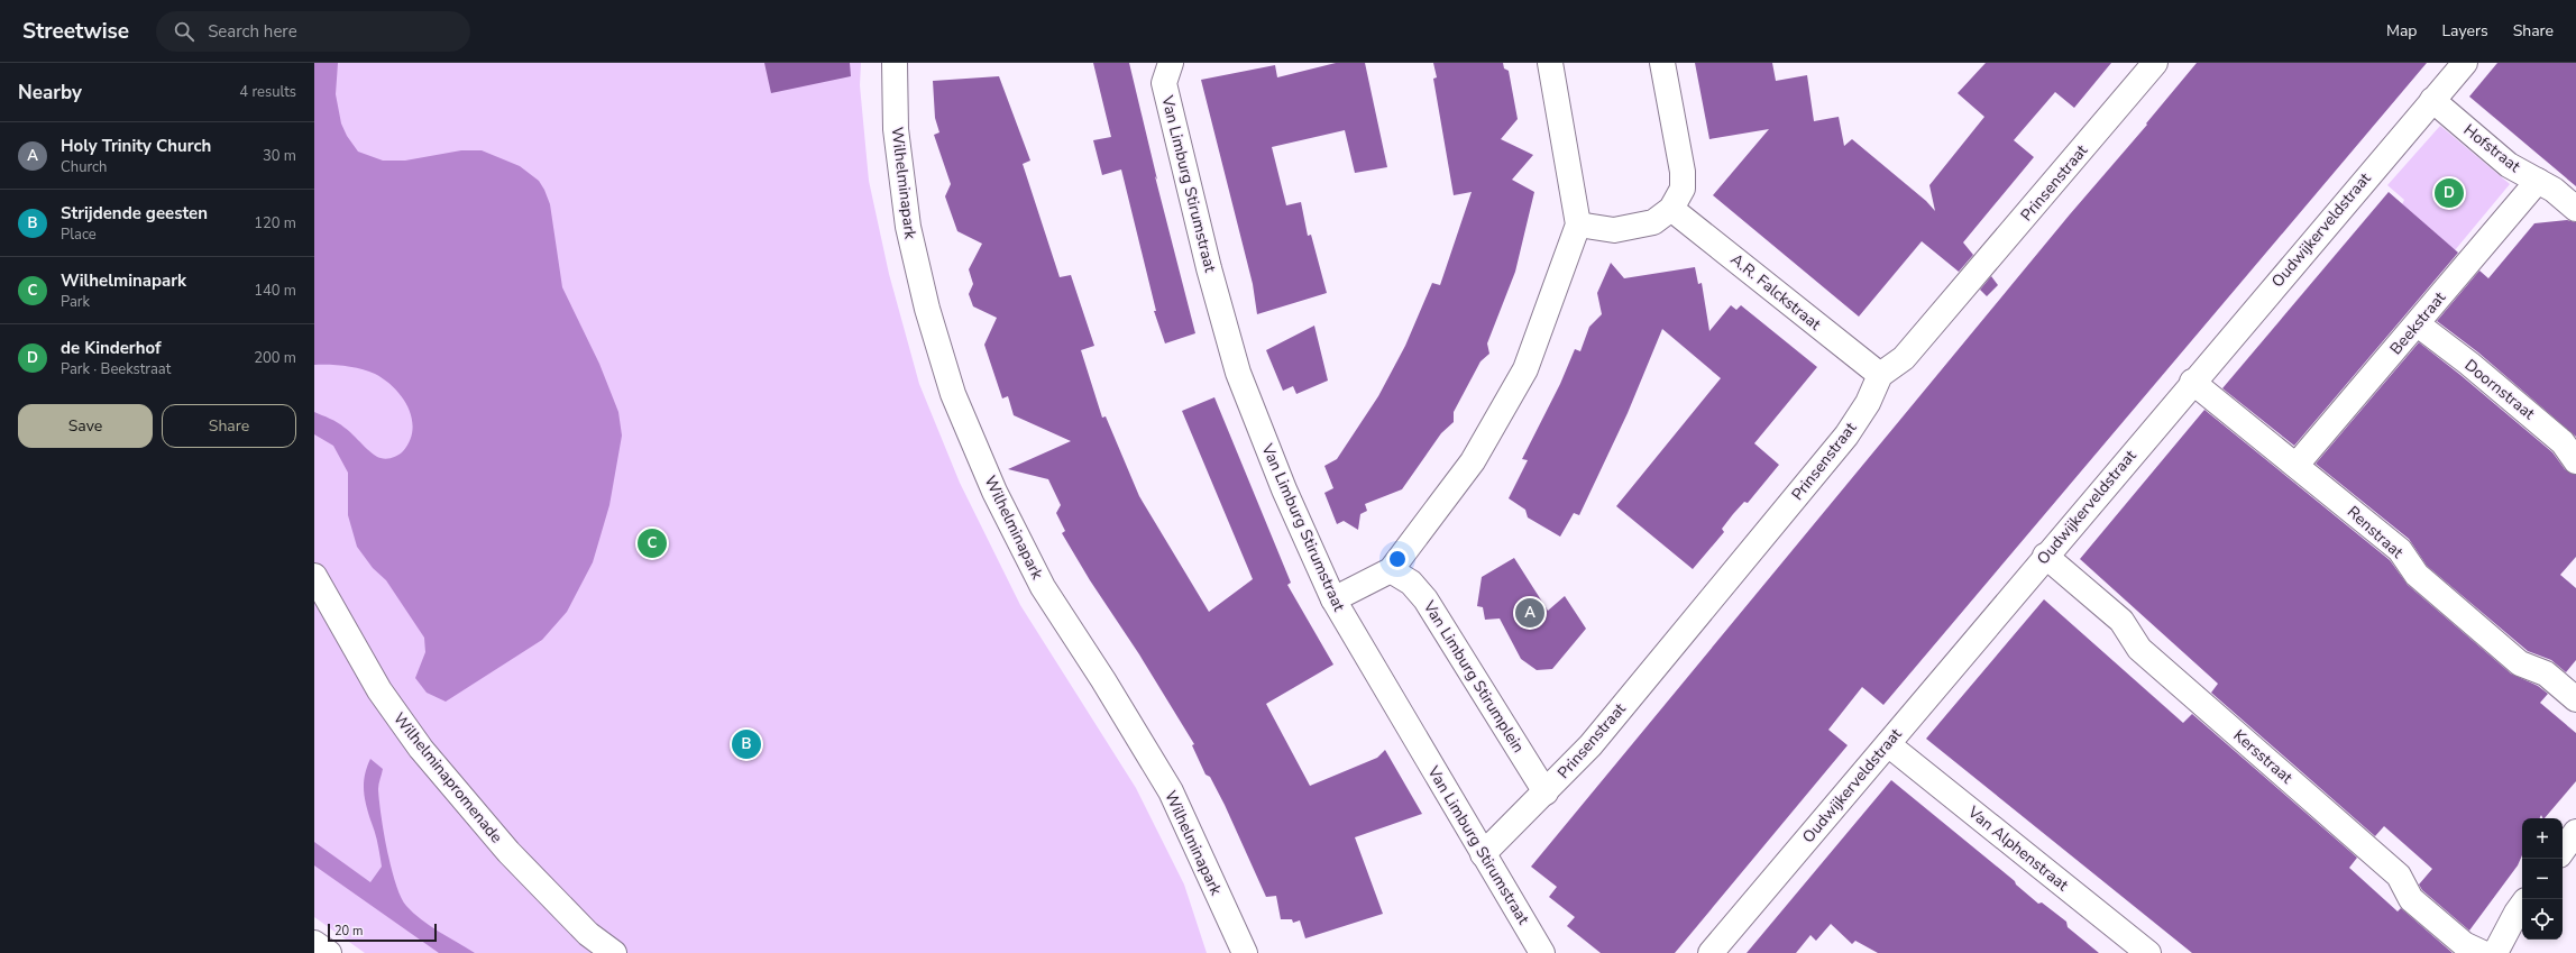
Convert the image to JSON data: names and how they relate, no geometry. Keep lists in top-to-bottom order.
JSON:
{
  "streets": {
    "street": [
      "Hofstraat",
      "Wilhelminapark",
      "Prinsenstraat",
      "Van Limburg Stirumstraat",
      "Oudwijkerveldstraat",
      "A.R. Falckstraat",
      "Beekstraat",
      "Doornstraat",
      "Renstraat",
      "Van Limburg Stirumplein",
      "Kersstraat",
      "Wilhelminapromenade",
      "Van Alphenstraat"
    ]
  },
  "crossings": [
    ["Hofstraat", "Oudwijkerveldstraat"],
    ["Hofstraat", "Beekstraat"],
    ["Prinsenstraat", "Van Limburg Stirumstraat"],
    ["Prinsenstraat", "A.R. Falckstraat"],
    ["Prinsenstraat", "Van Limburg Stirumplein"],
    ["Oudwijkerveldstraat", "Renstraat"],
    ["Oudwijkerveldstraat", "Kersstraat"],
    ["Oudwijkerveldstraat", "Van Alphenstraat"],
    ["Beekstraat", "Doornstraat"],
    ["Beekstraat", "Renstraat"]
  ],
  "scale_bar": "20 m",
  "page": {
    "header": "Streetwise",
    "search": "Search here",
    "nav": ["Map", "Layers", "Share"],
    "heading": ["Nearby", "4 results"],
    "list": [
      {
        "mark": "A",
        "name": "Holy Trinity Church",
        "note": "Church",
        "value": "30 m"
      },
      {
        "mark": "B",
        "name": "Strijdende geesten",
        "note": "Place",
        "value": "120 m"
      },
      {
        "mark": "C",
        "name": "Wilhelminapark",
        "note": "Park",
        "value": "140 m"
      },
      {
        "mark": "D",
        "name": "de Kinderhof",
        "note": "Park · Beekstraat",
        "value": "200 m"
      }
    ],
    "pins": [
      "D",
      "C",
      "A",
      "B"
    ],
    "buttons": ["Save", "Share"],
    "map_buttons": ["+", "−"],
    "scale": "20 m"
  }
}
